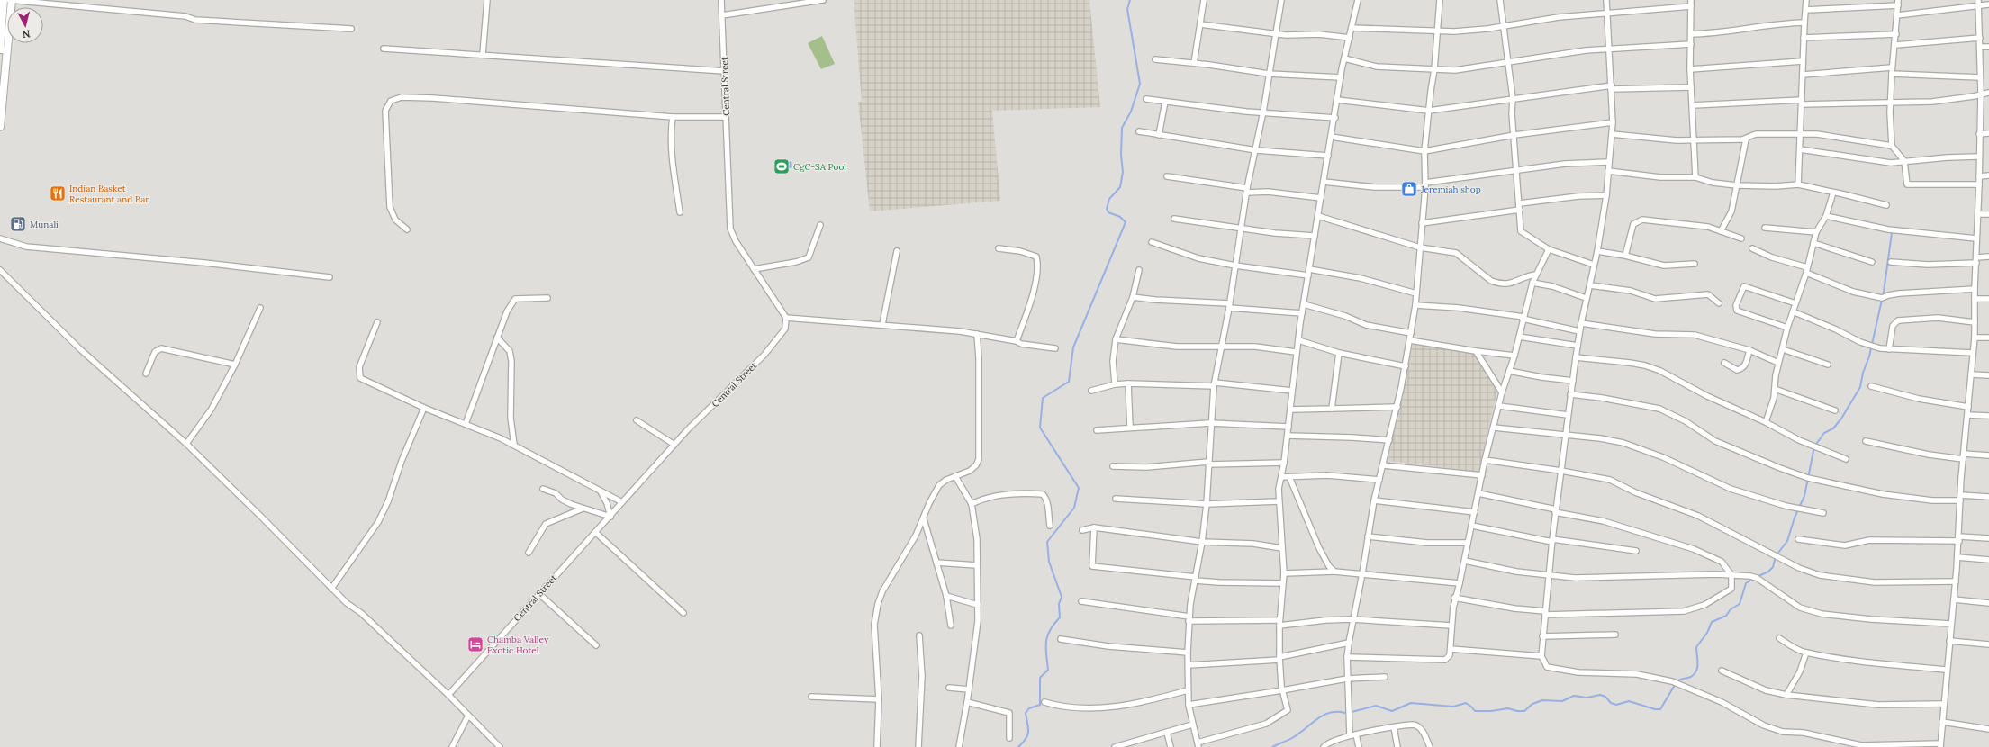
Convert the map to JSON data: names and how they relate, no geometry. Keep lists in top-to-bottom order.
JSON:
{
  "streets": {
    "street": ["Central Street"]
  },
  "places": {
    "sports": ["CgC-SA Pool"],
    "shop": ["Jeremiah shop"],
    "restaurant": ["Indian Basket Restaurant and Bar"],
    "fuel station": ["Munali"],
    "hotel": ["Chamba Valley Exotic Hotel"]
  },
  "north": "bottom"
}
